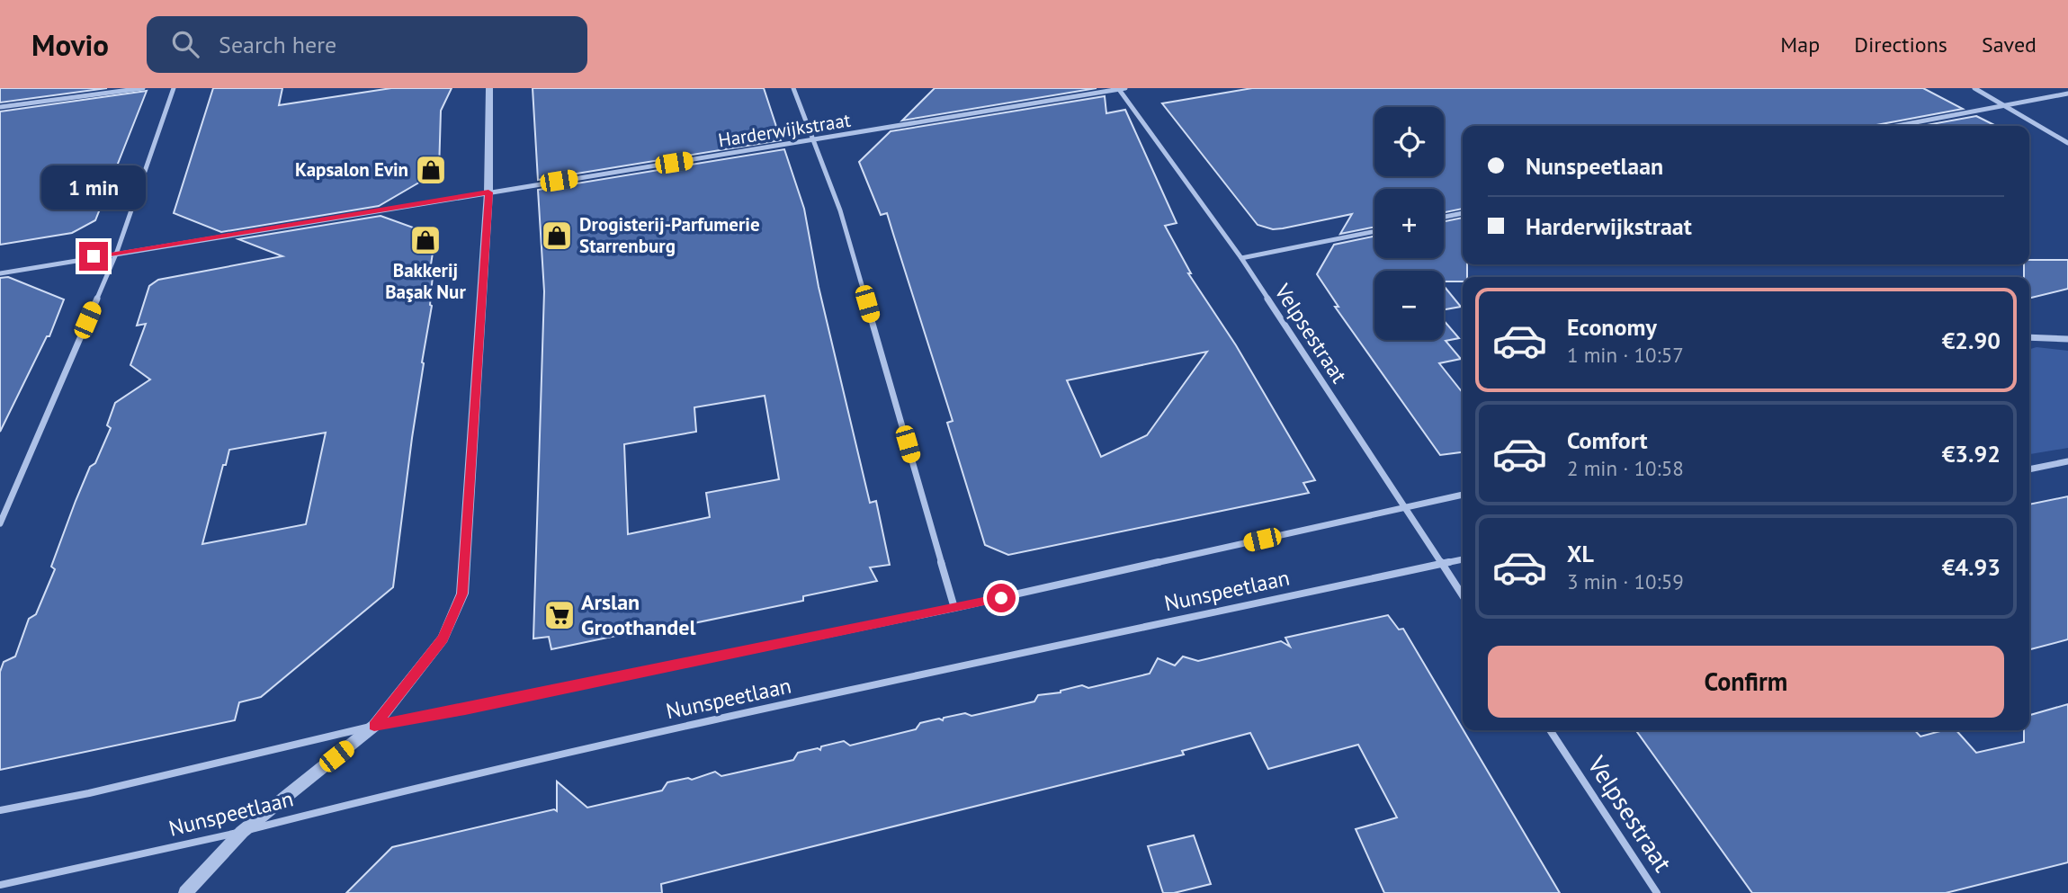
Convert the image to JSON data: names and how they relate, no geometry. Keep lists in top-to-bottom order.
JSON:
{
  "streets": {
    "street": ["Harderwijkstraat", "Velpsestraat", "Nunspeetlaan"]
  },
  "crossings": [
    ["Harderwijkstraat", "Velpsestraat"],
    ["Velpsestraat", "Nunspeetlaan"]
  ],
  "places": {
    "shop": ["Kapsalon Evin", "Drogisterij-Parfumerie Starrenburg", "Bakkerij Başak Nur"],
    "supermarket": ["Arslan Groothandel"]
  },
  "page": {
    "header": "Movio",
    "search": "Search here",
    "nav": ["Map", "Directions", "Saved"],
    "map_buttons": ["+", "−"],
    "banner": ["Nunspeetlaan", "Harderwijkstraat"],
    "bubble": "1 min",
    "list": [
      {
        "name": "Economy",
        "note": "1 min · 10:57",
        "value": "€2.90"
      },
      {
        "name": "Comfort",
        "note": "2 min · 10:58",
        "value": "€3.92"
      },
      {
        "name": "XL",
        "note": "3 min · 10:59",
        "value": "€4.93"
      }
    ],
    "buttons": "Confirm"
  }
}
